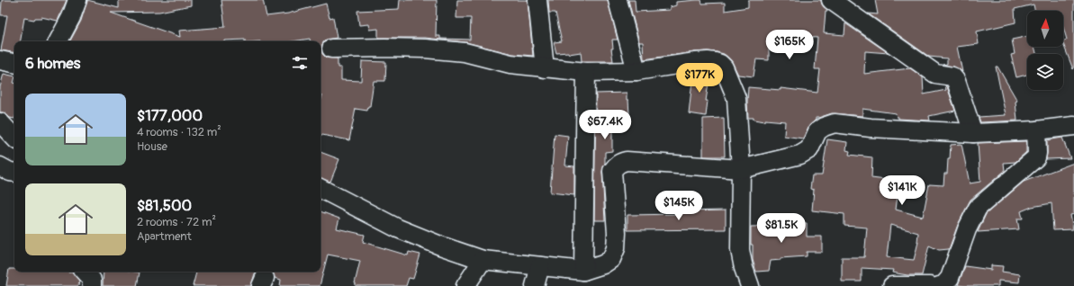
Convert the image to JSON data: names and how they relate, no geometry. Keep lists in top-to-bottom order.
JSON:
{
  "north": "top",
  "page": {
    "price": [
      "$165K",
      "$177K",
      "$67.4K",
      "$141K",
      "$145K",
      "$81.5K"
    ],
    "heading": "6 homes",
    "list": [
      {
        "name": "$177,000",
        "note": "4 rooms · 132 m² · House"
      },
      {
        "name": "$81,500",
        "note": "2 rooms · 72 m² · Apartment"
      }
    ]
  }
}
